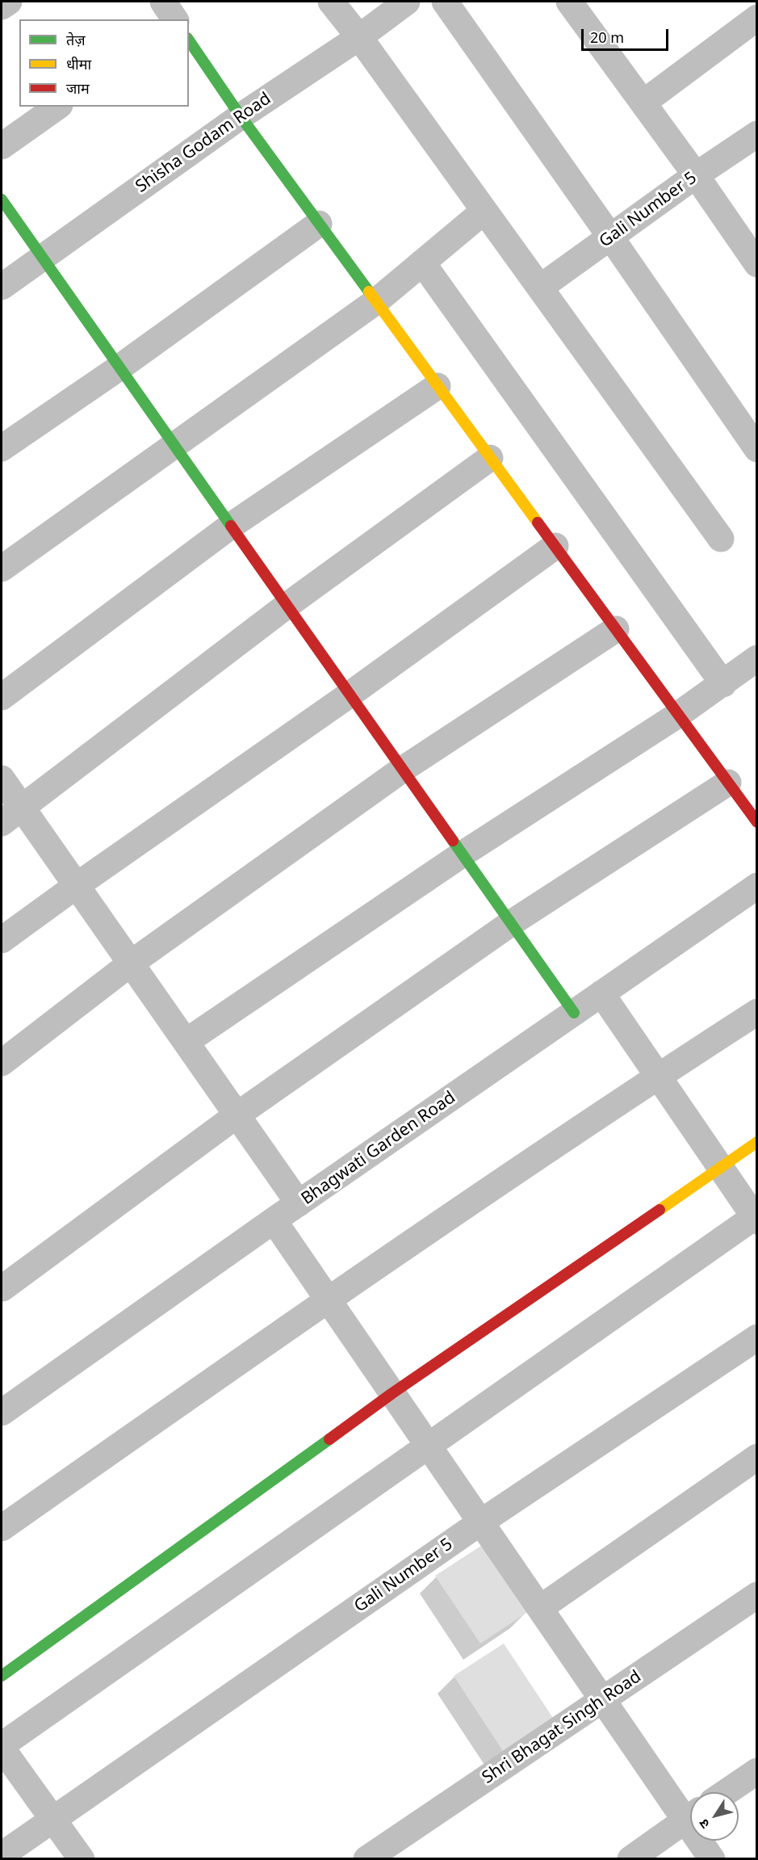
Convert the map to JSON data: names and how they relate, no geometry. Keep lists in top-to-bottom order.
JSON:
{
  "streets": {
    "street": [
      "Shisha Godam Road",
      "Gali Number 5",
      "Bhagwati Garden Road",
      "Shri Bhagat Singh Road"
    ]
  },
  "legend": ["तेज़", "धीमा", "जाम"],
  "scale_bar": "20 m",
  "north": "bottom left"
}
